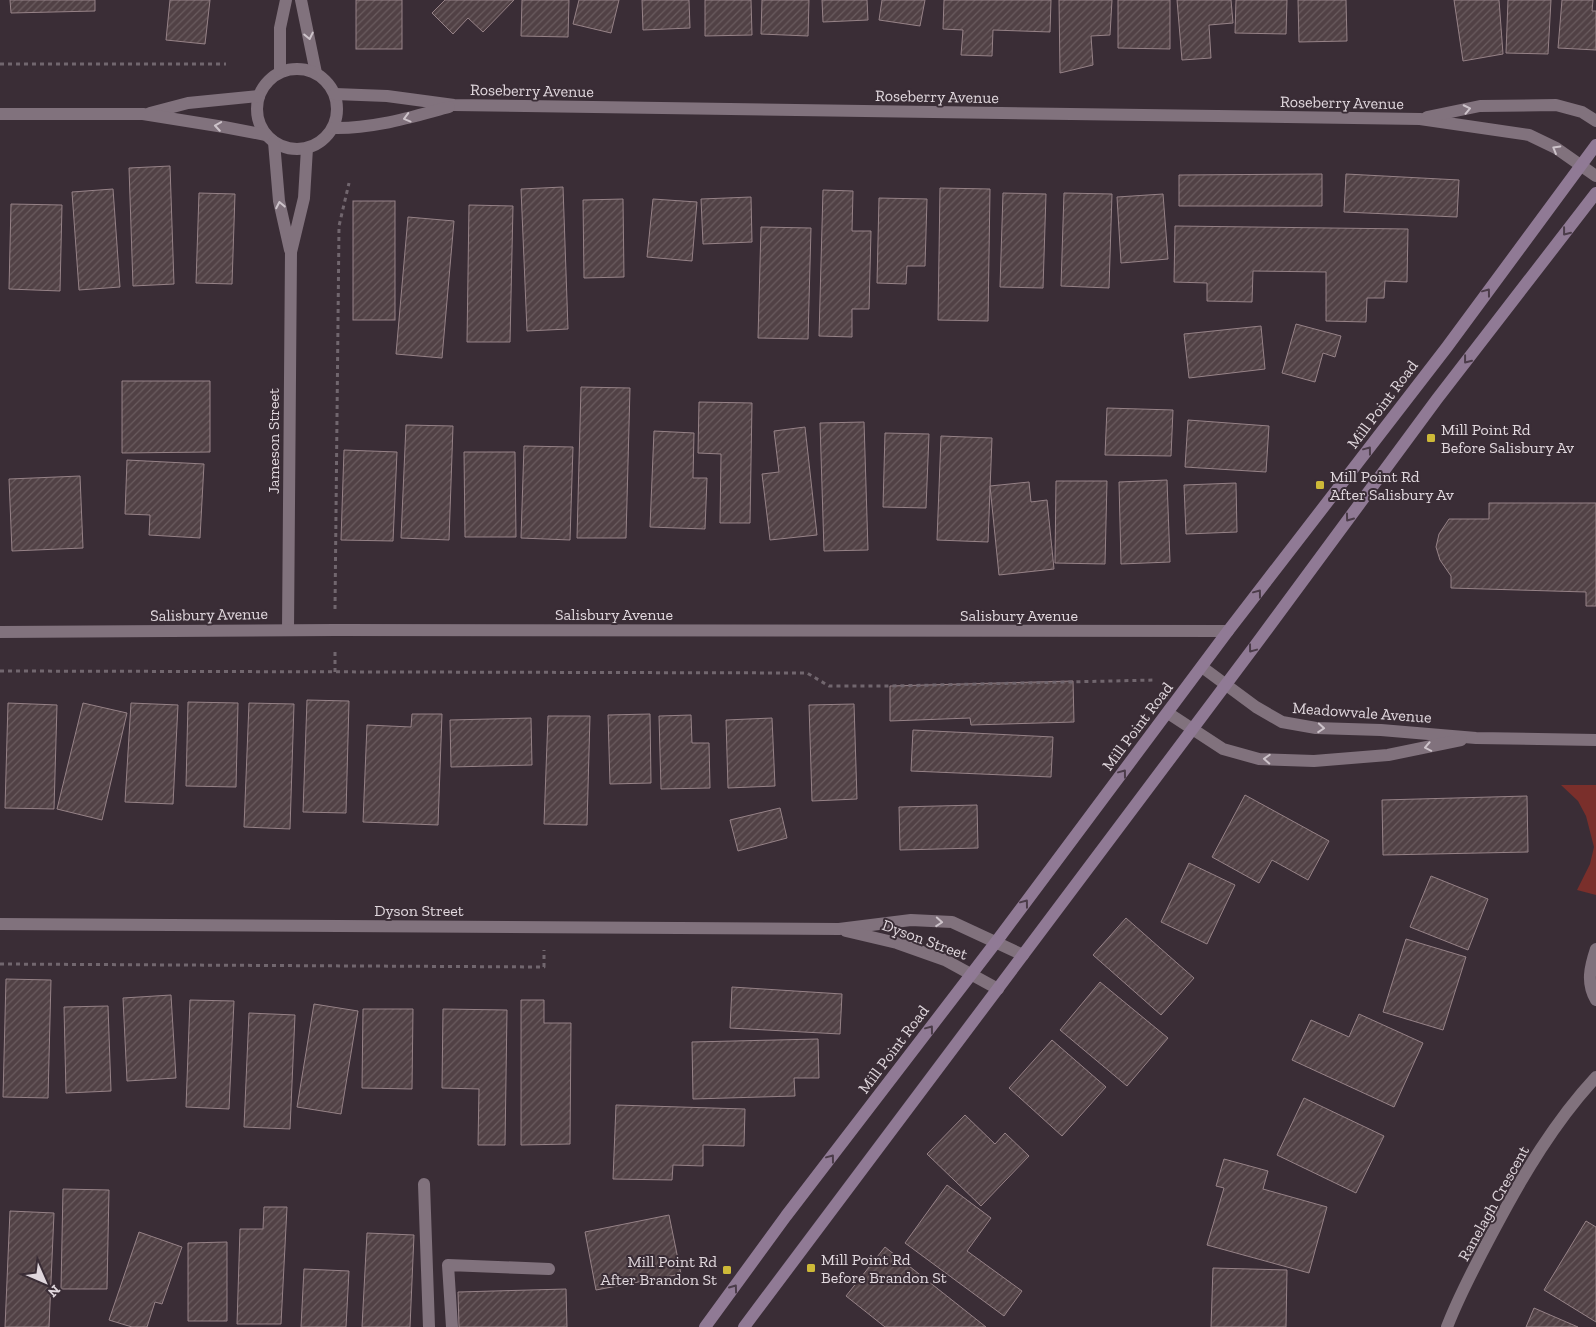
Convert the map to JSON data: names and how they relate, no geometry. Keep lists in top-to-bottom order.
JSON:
{
  "streets": {
    "main road": ["Mill Point Road"],
    "street": [
      "Roseberry Avenue",
      "Jameson Street",
      "Salisbury Avenue",
      "Meadowvale Avenue",
      "Dyson Street",
      "Ranelagh Crescent"
    ]
  },
  "crossings": [
    ["Roseberry Avenue", "Mill Point Road"],
    ["Roseberry Avenue", "Jameson Street"],
    ["Mill Point Road", "Salisbury Avenue"],
    ["Mill Point Road", "Meadowvale Avenue"],
    ["Mill Point Road", "Dyson Street"],
    ["Jameson Street", "Salisbury Avenue"]
  ],
  "places": {
    "transit": [
      "Mill Point Rd Before Salisbury Av",
      "Mill Point Rd After Salisbury Av",
      "Mill Point Rd Before Brandon St",
      "Mill Point Rd After Brandon St"
    ]
  },
  "north": "bottom right"
}
